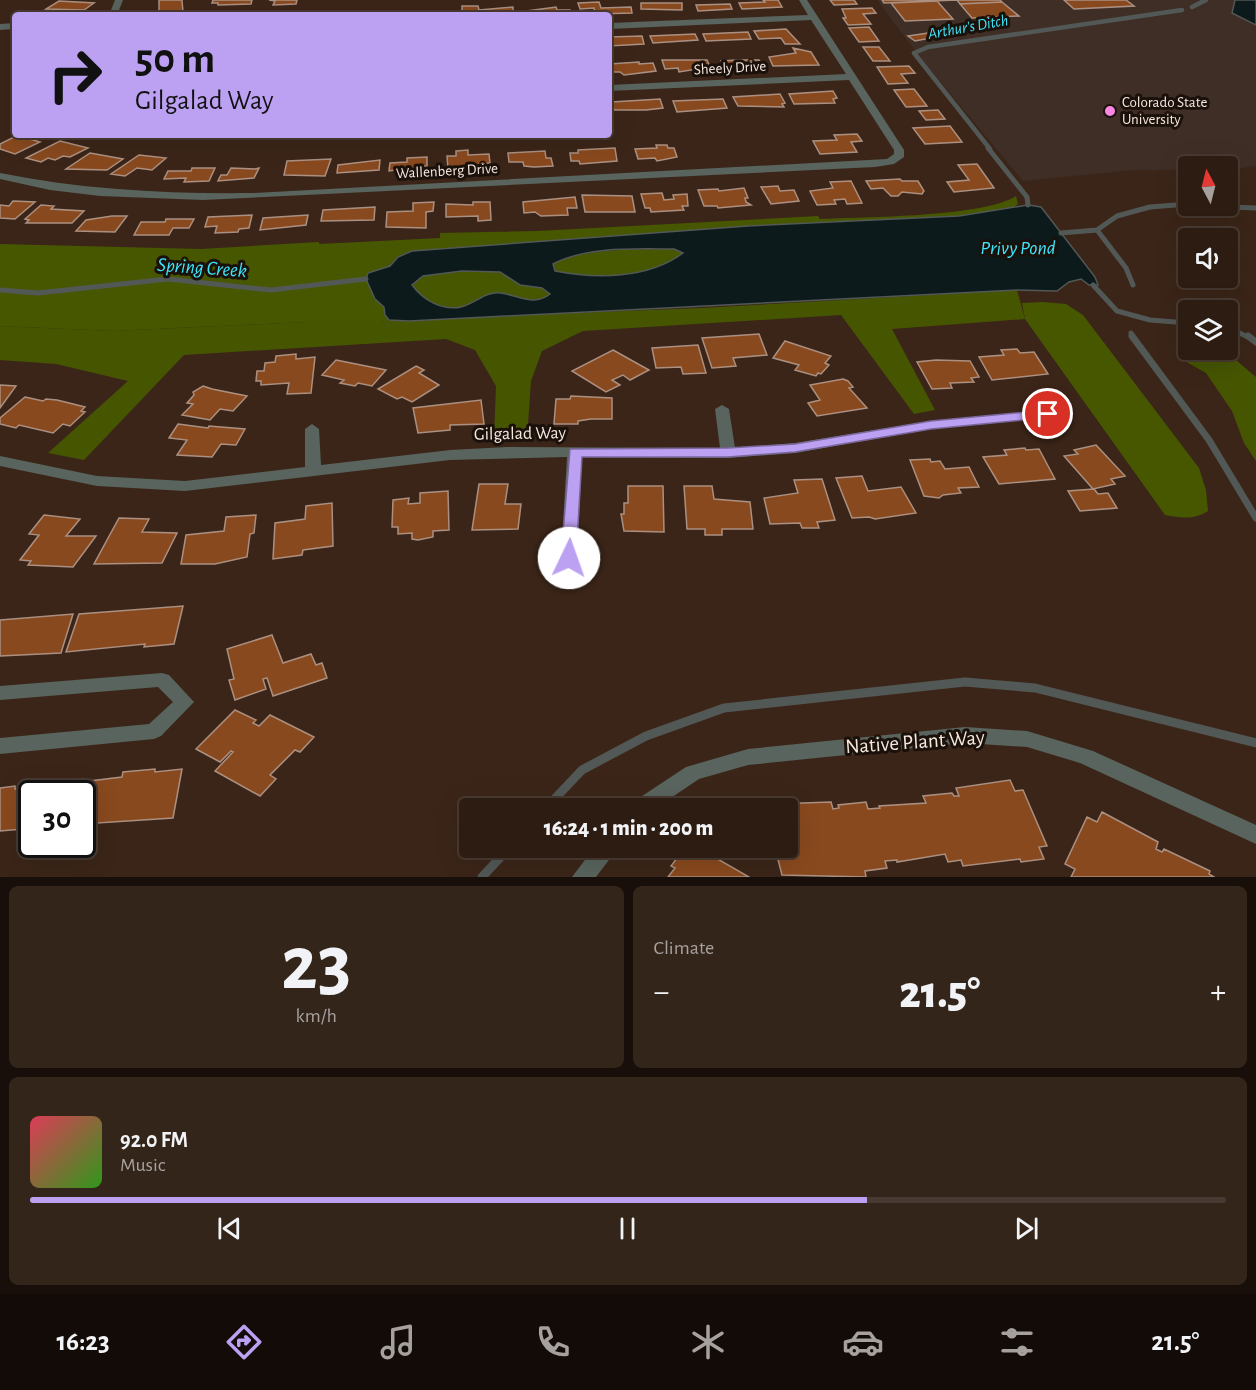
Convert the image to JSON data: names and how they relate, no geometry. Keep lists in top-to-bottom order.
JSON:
{
  "streets": {
    "street": [
      "Sheely Drive",
      "Wallenberg Drive",
      "Gilgalad Way",
      "Native Plant Way"
    ]
  },
  "crossings": [
    ["Sheely Drive", "Wallenberg Drive"]
  ],
  "water": ["Arthur's Ditch", "Privy Pond", "Spring Creek"],
  "places": ["Colorado State University"],
  "north": "top",
  "page": {
    "turn": ["50 m", "Gilgalad Way"],
    "limit": "30",
    "trip": "16:24 · 1 min · 200 m",
    "tile": [
      ["23", "km/h"],
      "Climate"
    ],
    "heat": ["−", "21.5°", "+"],
    "song": ["92.0 FM", "Music"],
    "tabs": ["16:23", "21.5°"]
  }
}
